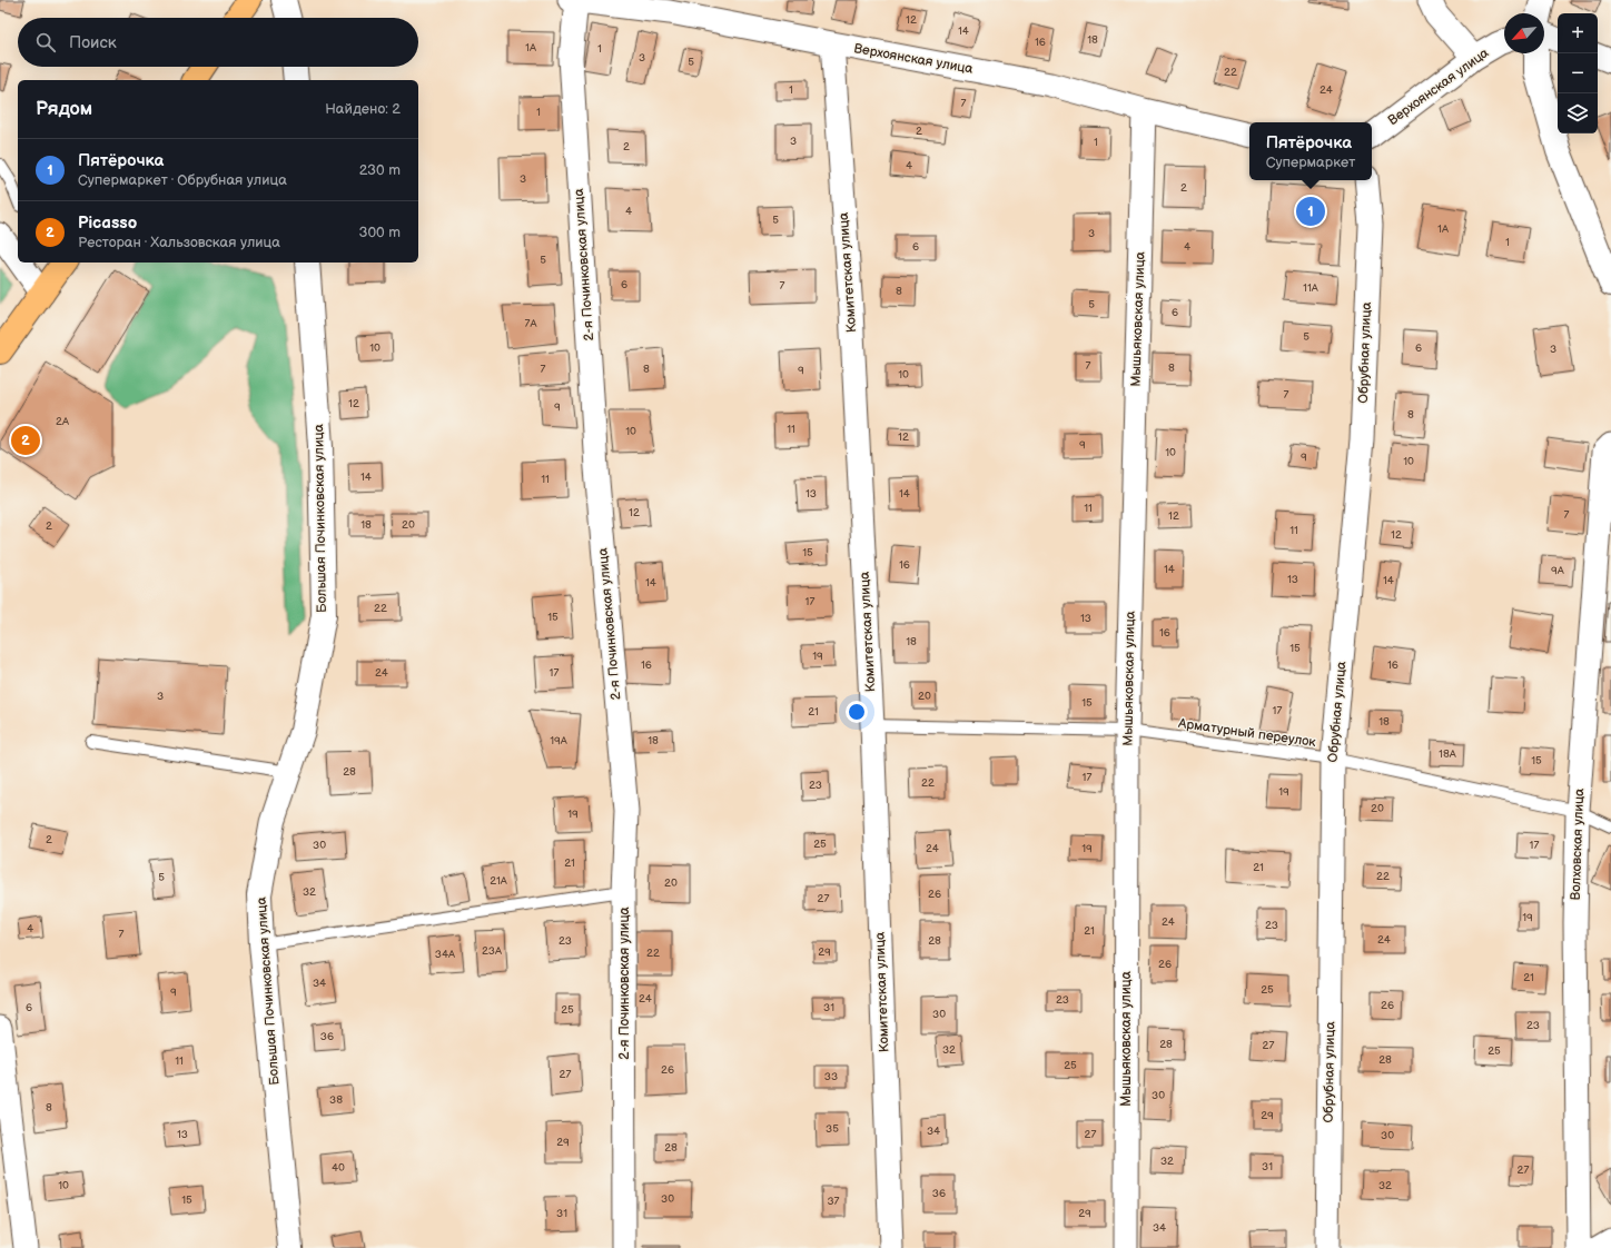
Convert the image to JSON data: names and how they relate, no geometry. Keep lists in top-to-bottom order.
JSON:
{
  "streets": {
    "street": [
      "Верхоянская улица",
      "2-я Починковская улица",
      "Комитетская улица",
      "Мышьяковская улица",
      "Обрубная улица",
      "Большая Починковская улица",
      "Волховская улица"
    ],
    "lane": ["Арматурный переулок"]
  },
  "crossings": [
    ["Верхоянская улица", "2-я Починковская улица"],
    ["Верхоянская улица", "Комитетская улица"],
    ["Верхоянская улица", "Мышьяковская улица"],
    ["Комитетская улица", "Арматурный переулок"],
    ["Мышьяковская улица", "Арматурный переулок"],
    ["Обрубная улица", "Арматурный переулок"],
    ["Арматурный переулок", "Волховская улица"]
  ],
  "house_numbers": [
    "12",
    "14",
    "18",
    "16",
    "1А",
    "1",
    "3",
    "5",
    "22",
    "1",
    "24",
    "7",
    "1",
    "2",
    "3",
    "1",
    "2",
    "4",
    "3",
    "2",
    "4",
    "5",
    "1А",
    "3",
    "1",
    "6",
    "4",
    "5",
    "6",
    "7",
    "11А",
    "8",
    "5",
    "6",
    "7А",
    "5",
    "10",
    "6",
    "3",
    "7",
    "8",
    "7",
    "8",
    "9",
    "10",
    "7",
    "12",
    "9",
    "8",
    "2А",
    "11",
    "10",
    "12",
    "9",
    "10",
    "9",
    "10",
    "14",
    "11",
    "13",
    "14",
    "11",
    "12",
    "7",
    "12",
    "18",
    "20",
    "2",
    "11",
    "12",
    "15",
    "16",
    "14",
    "9А",
    "13",
    "14",
    "14",
    "17",
    "22",
    "15",
    "13",
    "16",
    "18",
    "15",
    "19",
    "16",
    "16",
    "24",
    "17",
    "3",
    "20",
    "15",
    "17",
    "21",
    "18",
    "19А",
    "18",
    "18А",
    "15",
    "28",
    "17",
    "22",
    "23",
    "19",
    "20",
    "19",
    "2",
    "25",
    "30",
    "17",
    "24",
    "19",
    "21",
    "21",
    "22",
    "5",
    "21А",
    "20",
    "32",
    "26",
    "27",
    "19",
    "24",
    "23",
    "4",
    "21",
    "7",
    "24",
    "23",
    "28",
    "23А",
    "29",
    "22",
    "34А",
    "26",
    "21",
    "34",
    "25",
    "9",
    "24",
    "23",
    "26",
    "6",
    "31",
    "25",
    "30",
    "23",
    "36",
    "28",
    "27",
    "32",
    "25",
    "28",
    "11",
    "25",
    "26",
    "27",
    "33",
    "30",
    "38",
    "8",
    "29",
    "35",
    "34",
    "13",
    "27",
    "30",
    "29",
    "28",
    "32",
    "31",
    "40",
    "27",
    "10",
    "32",
    "36",
    "30",
    "15",
    "37",
    "31",
    "29",
    "34"
  ],
  "north": "bottom left",
  "page": {
    "map_buttons": ["+", "−"],
    "search": "Поиск",
    "heading": ["Рядом", "Найдено: 2"],
    "popup": ["Пятёрочка", "Супермаркет"],
    "list": [
      {
        "mark": "1",
        "name": "Пятёрочка",
        "note": "Супермаркет · Обрубная улица",
        "value": "230 m"
      },
      {
        "mark": "2",
        "name": "Picasso",
        "note": "Ресторан · Хальзовская улица",
        "value": "300 m"
      }
    ],
    "pins": ["1", "2"]
  }
}
